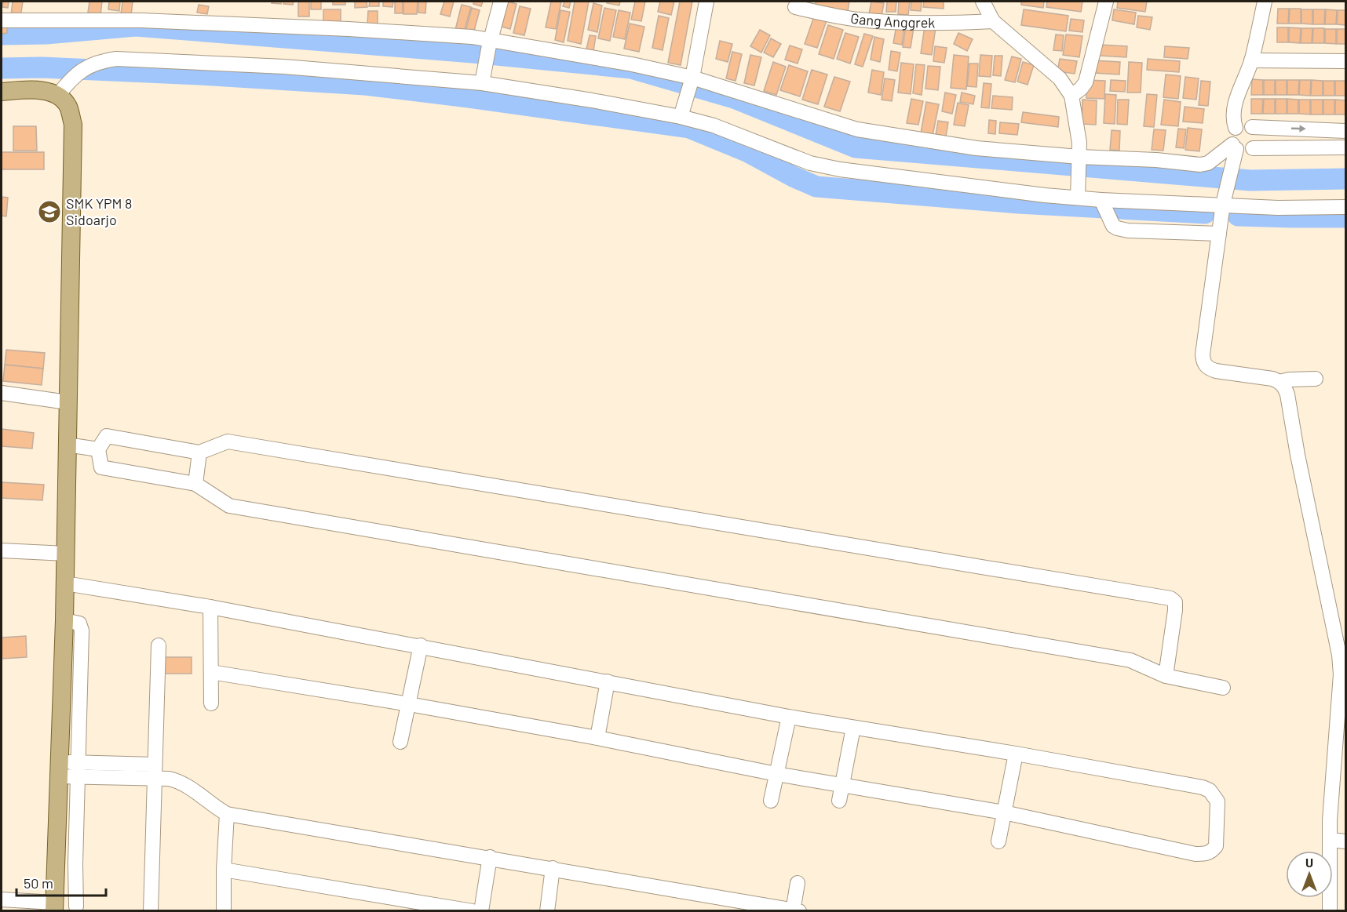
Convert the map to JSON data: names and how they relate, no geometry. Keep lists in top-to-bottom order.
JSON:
{
  "streets": {
    "street": ["Gang Anggrek"]
  },
  "places": {
    "school or university": ["SMK YPM 8 Sidoarjo"]
  },
  "scale_bar": "50 m",
  "north": "top"
}
